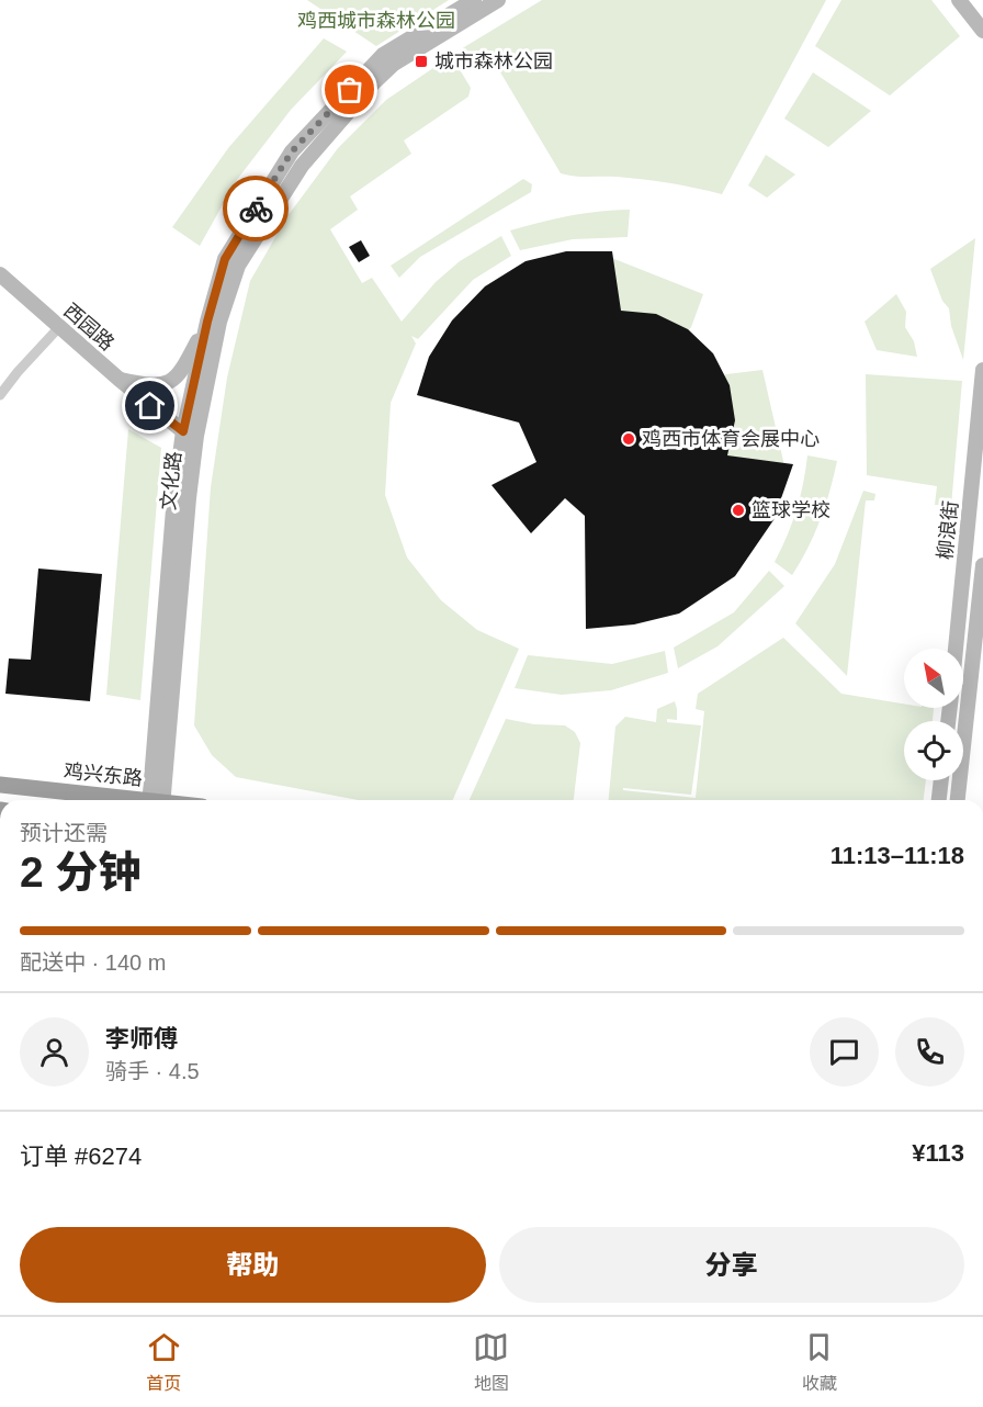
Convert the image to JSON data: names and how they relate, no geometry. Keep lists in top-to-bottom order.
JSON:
{
  "streets": {
    "highway": ["鸡兴东路"],
    "main road": ["西园路", "文化路", "柳浪街"]
  },
  "crossings": [
    ["西园路", "文化路"]
  ],
  "parks": ["鸡西城市森林公园"],
  "places": {
    "transit": ["城市森林公园"],
    "other": ["鸡西市体育会展中心", "篮球学校"]
  },
  "north": "top left",
  "page": {
    "heading": ["2 分钟", "预计还需", "11:13–11:18"],
    "panel": [
      "李师傅",
      "骑手 · 4.5",
      "订单 #6274",
      "¥113"
    ],
    "bar": "配送中 · 140 m",
    "buttons": ["帮助", "分享"],
    "tabs": ["首页", "地图", "收藏"]
  }
}
